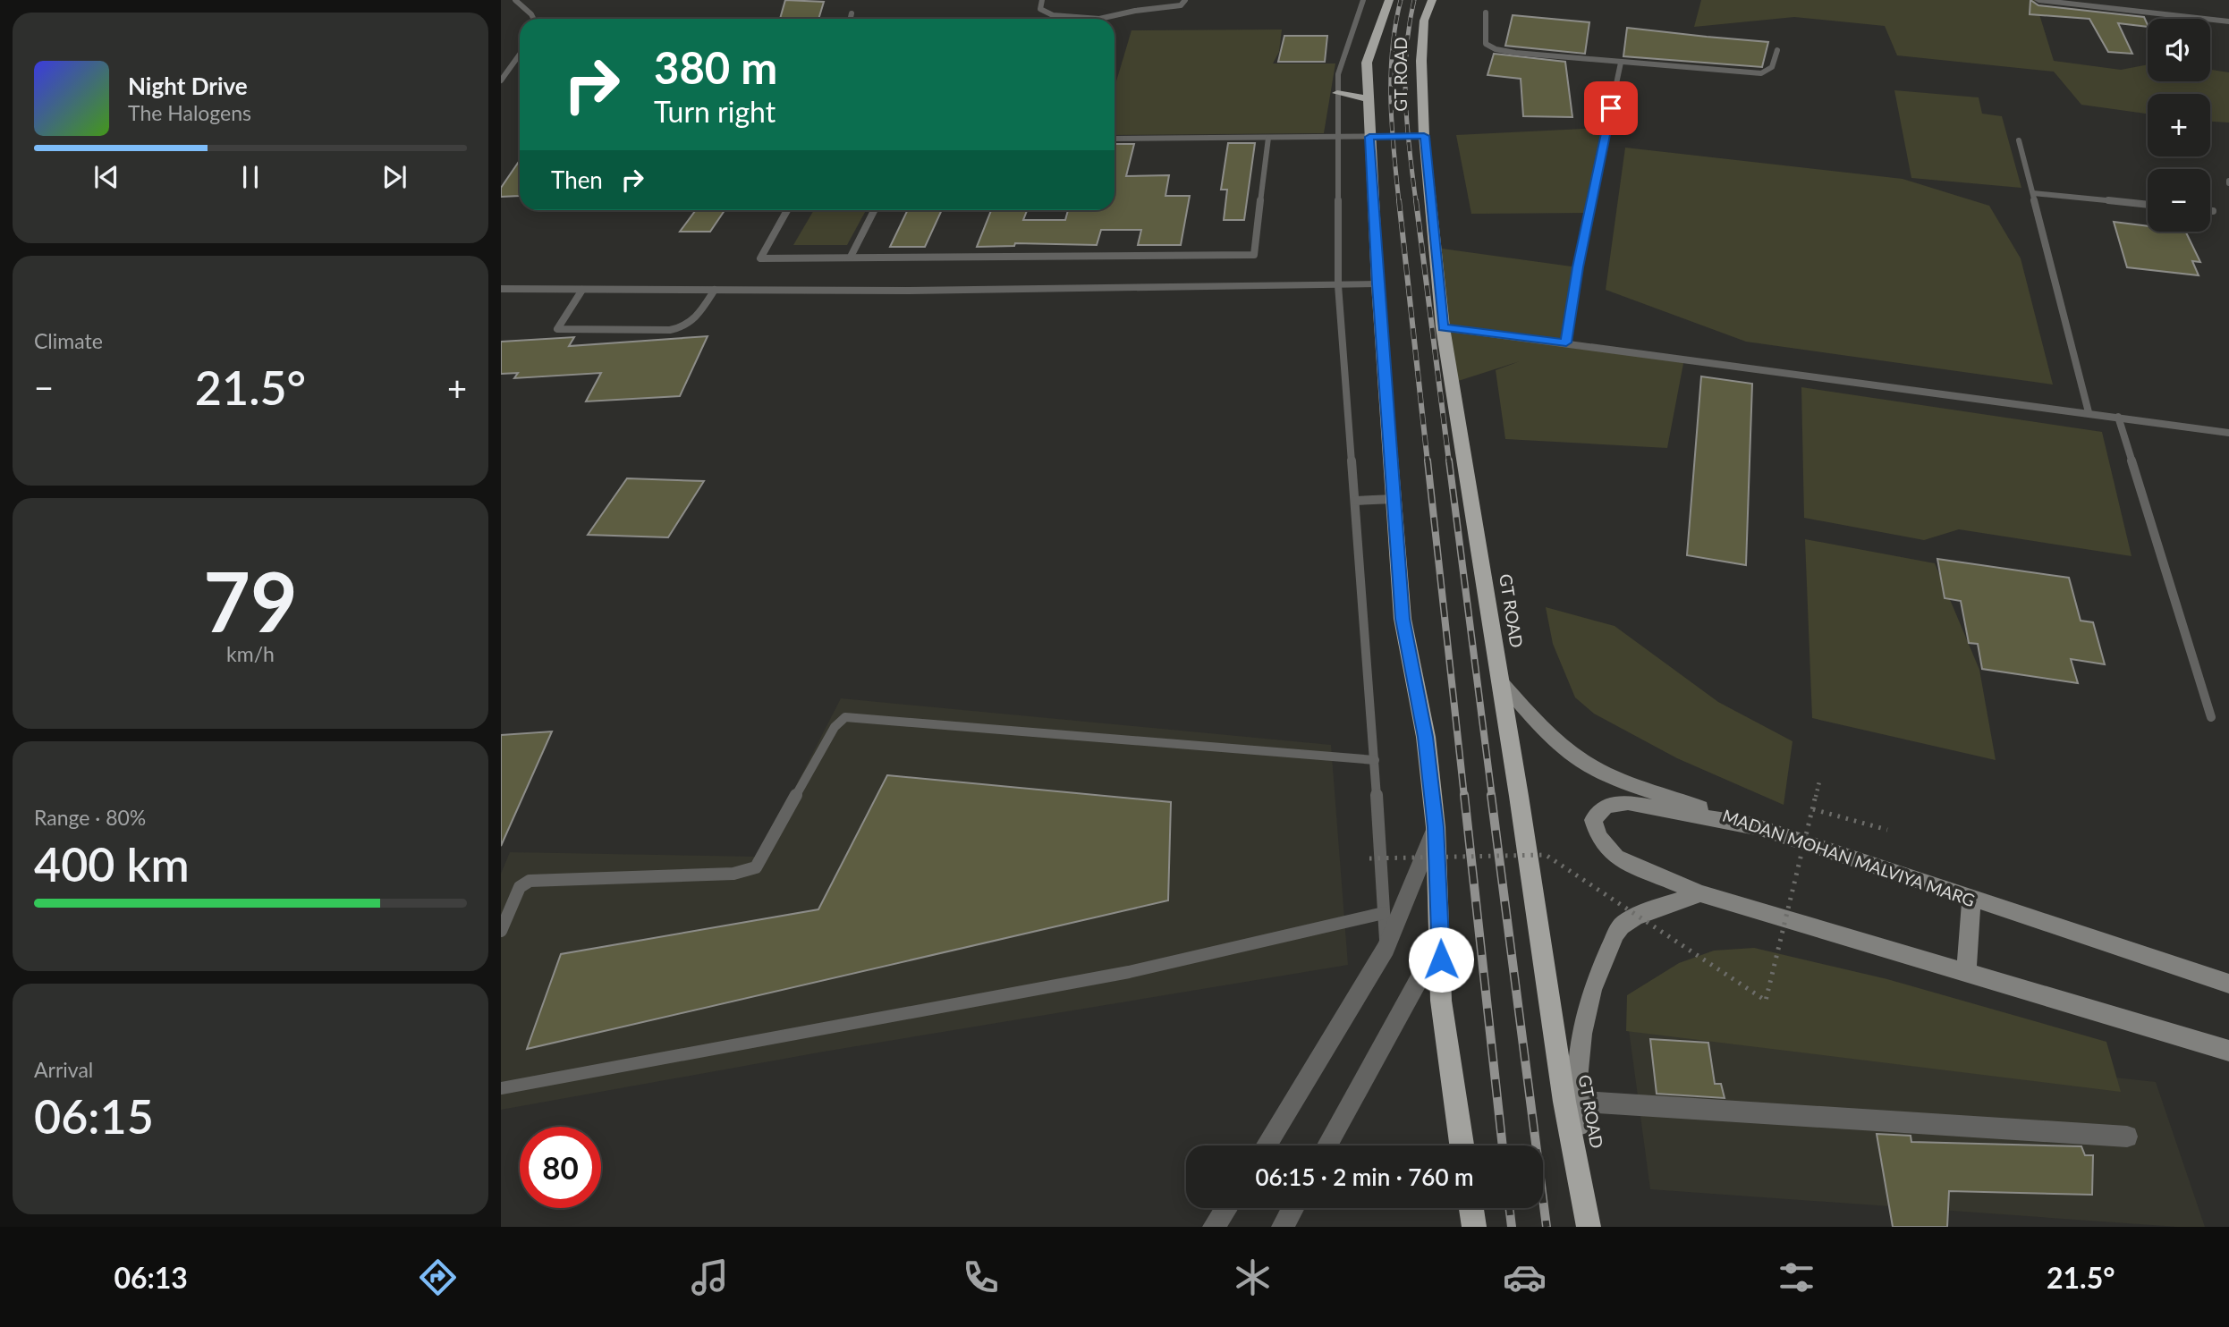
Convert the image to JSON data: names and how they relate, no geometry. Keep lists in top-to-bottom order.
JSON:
{
  "streets": {
    "highway": ["GT ROAD"],
    "main road": ["MADAN MOHAN MALVIYA MARG"]
  },
  "crossings": [
    ["GT ROAD", "MADAN MOHAN MALVIYA MARG"]
  ],
  "page": {
    "map_buttons": ["+", "−"],
    "turn": ["380 m", "Turn right"],
    "song": ["Night Drive", "The Halogens"],
    "then": "Then",
    "tile": [
      "Climate",
      ["79", "km/h"],
      ["Range · 80%", "400 km"],
      ["Arrival", "06:15"]
    ],
    "heat": ["−", "21.5°", "+"],
    "limit": "80",
    "trip": "06:15 · 2 min · 760 m",
    "tabs": ["06:13", "21.5°"]
  }
}
